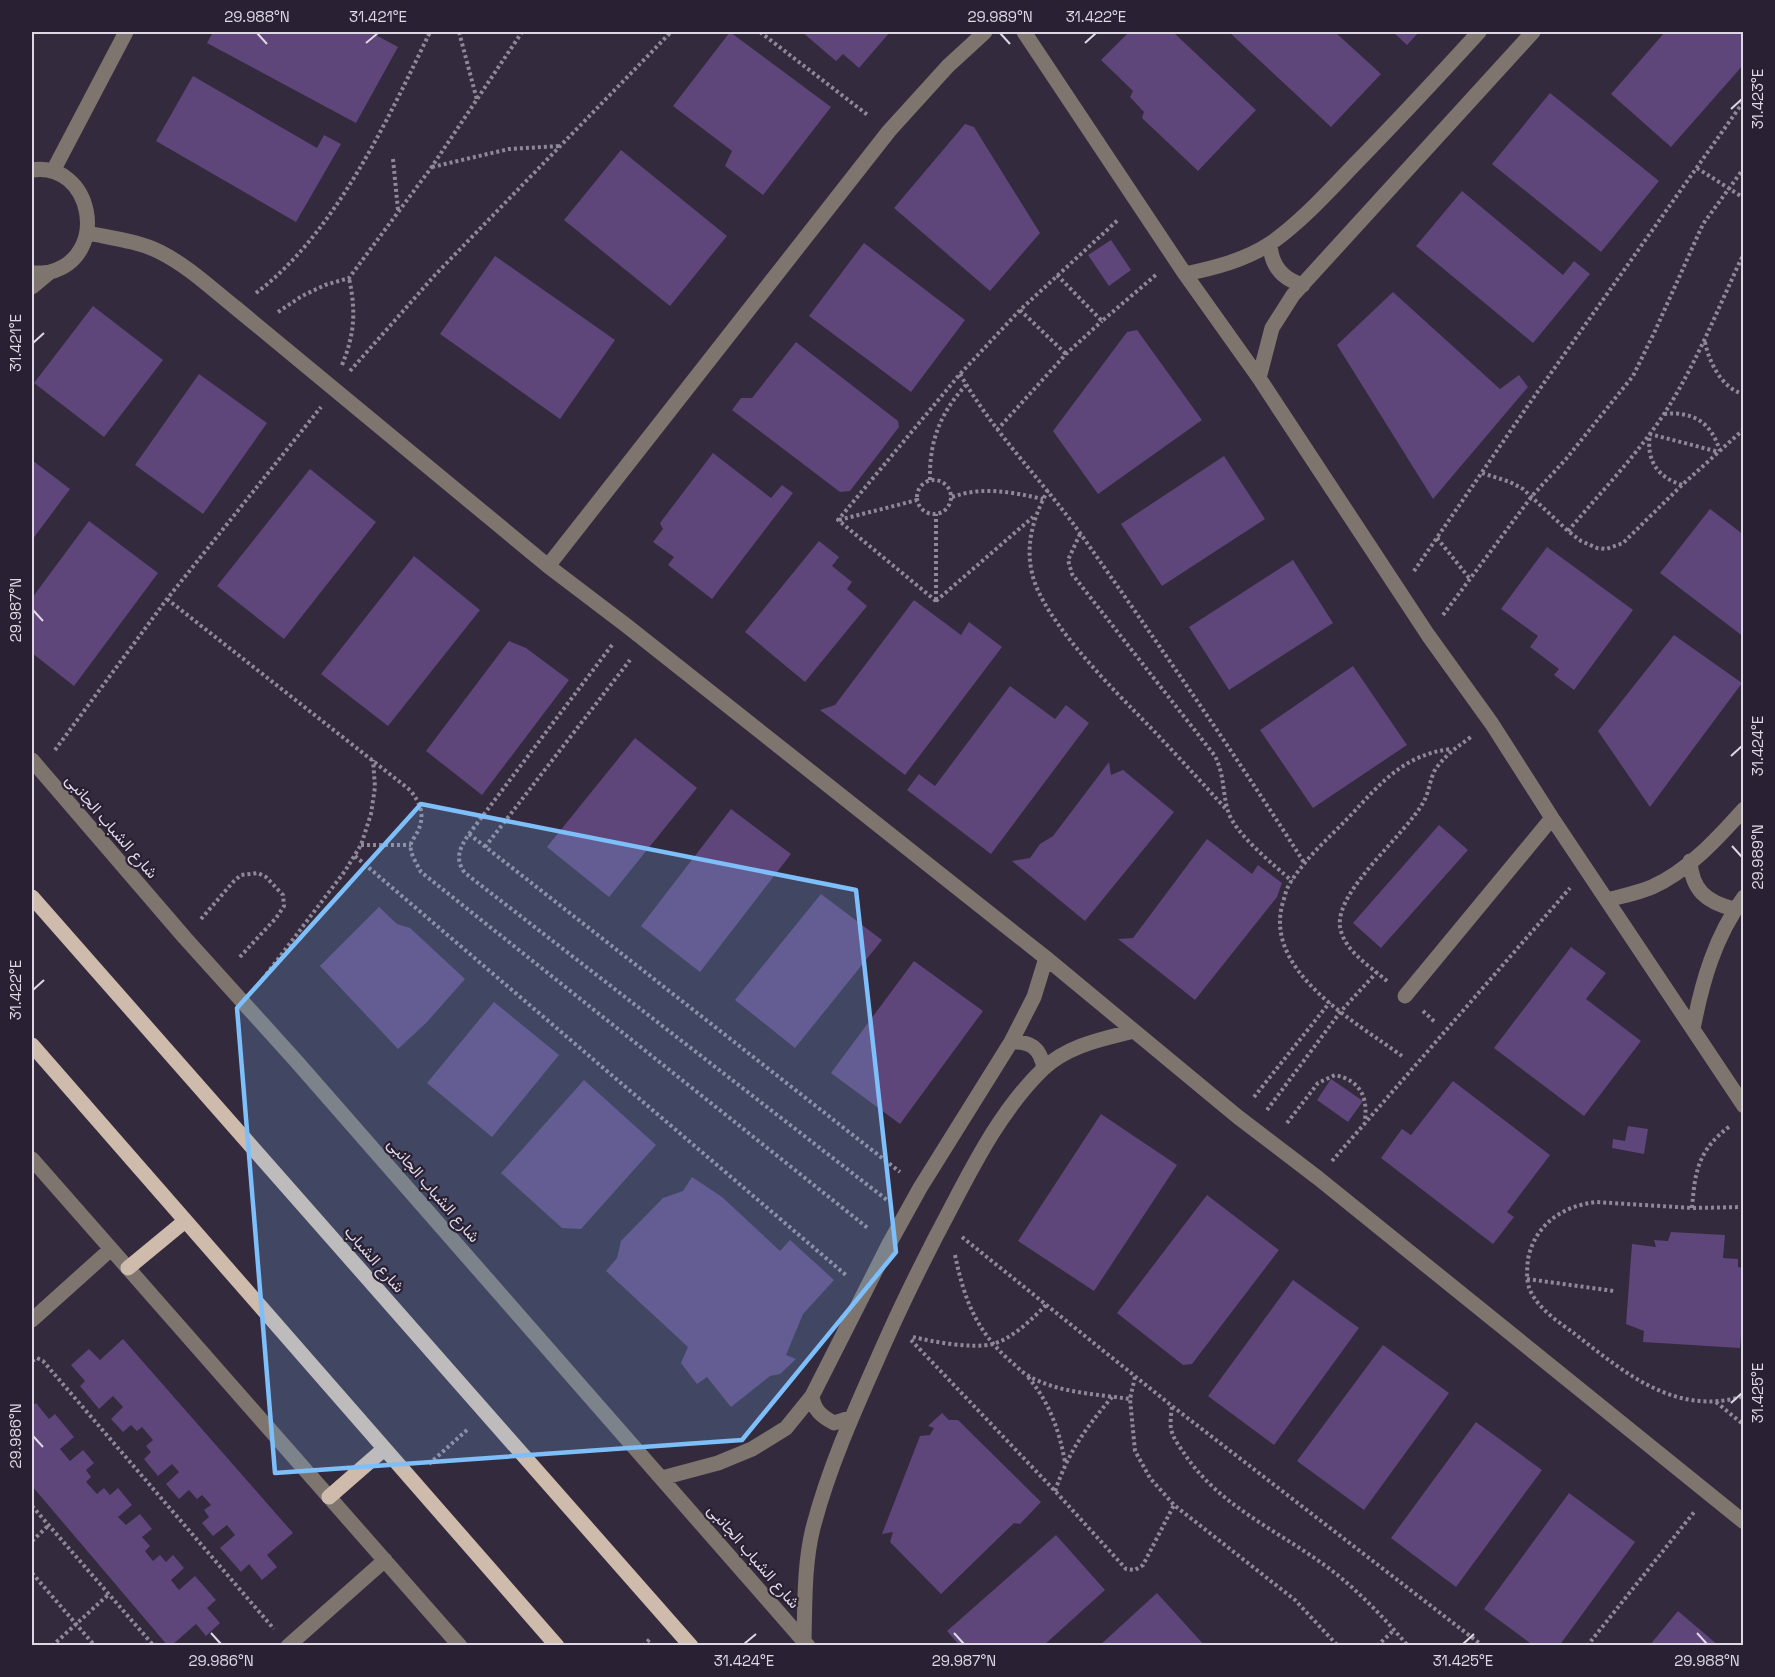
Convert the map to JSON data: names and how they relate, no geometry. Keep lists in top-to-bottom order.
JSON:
{
  "streets": {
    "main road": ["شارع الشباب"],
    "street": ["شارع الشباب الجانبى"]
  },
  "coordinates": [
    "29.988°N",
    "31.421°E",
    "29.989°N",
    "31.422°E",
    "31.423°E",
    "29.987°N",
    "31.424°E",
    "31.425°E",
    "29.986°N"
  ]
}
